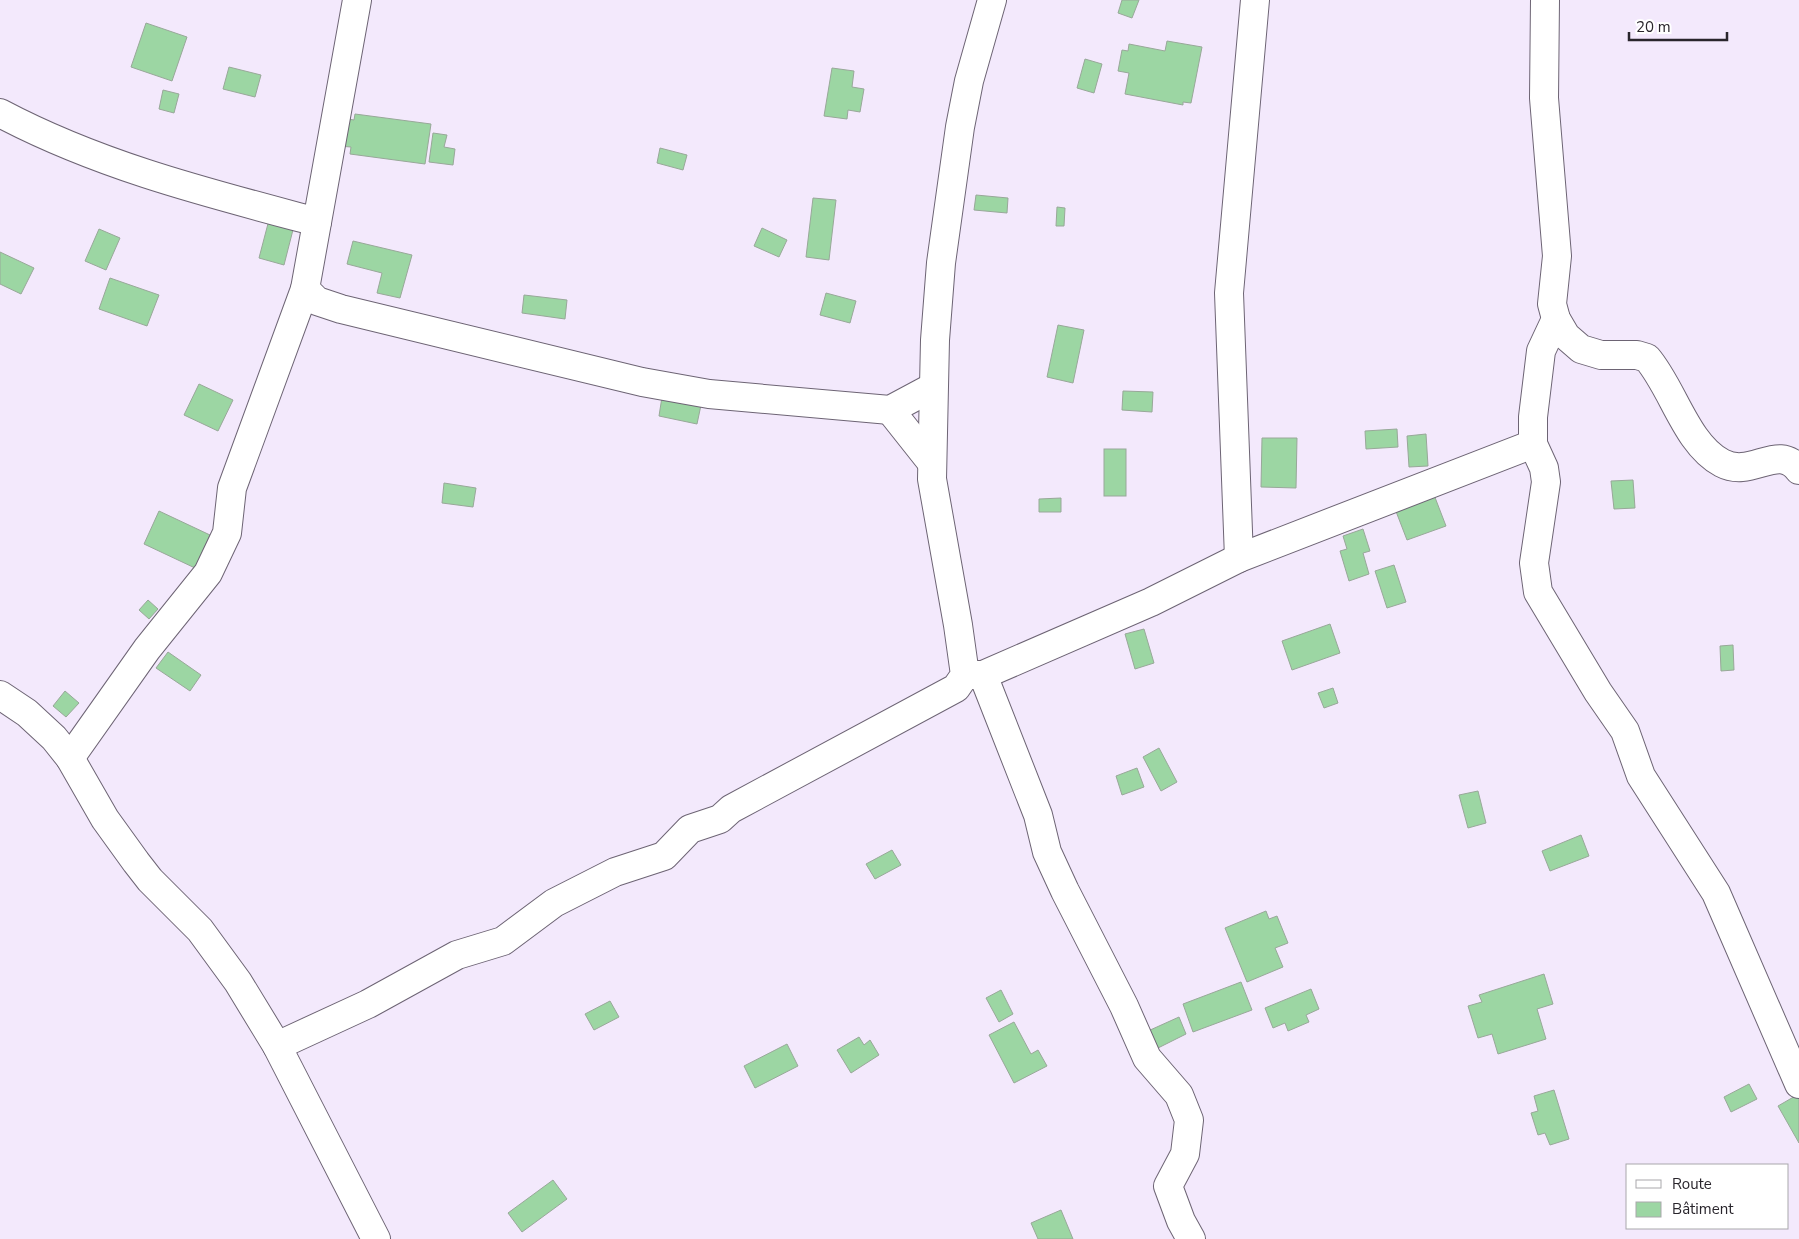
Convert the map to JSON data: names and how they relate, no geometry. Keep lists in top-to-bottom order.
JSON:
{
  "legend": ["Route", "Bâtiment"],
  "scale_bar": "20 m"
}
